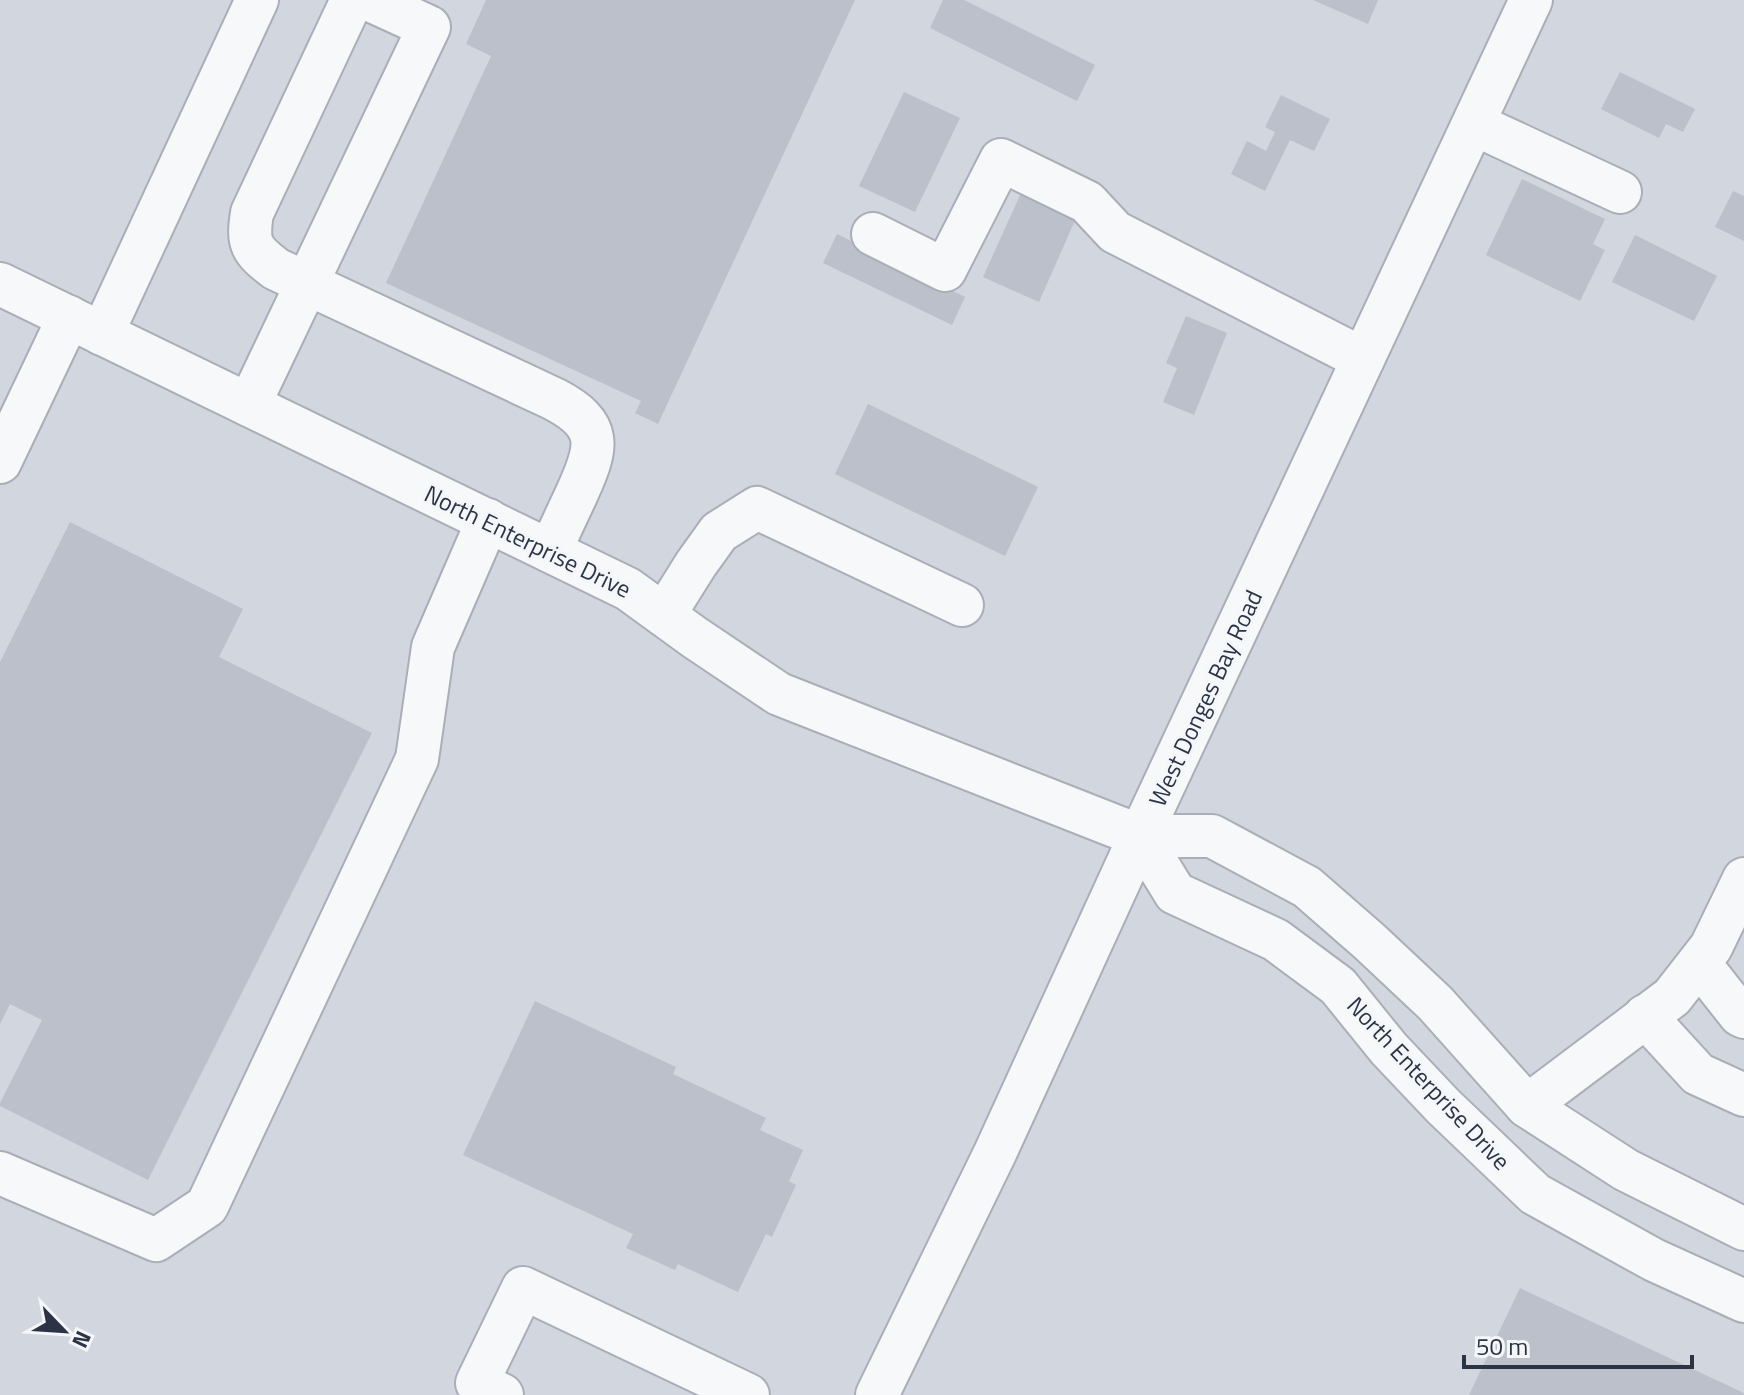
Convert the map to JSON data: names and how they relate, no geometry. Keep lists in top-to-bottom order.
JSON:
{
  "streets": {
    "street": ["North Enterprise Drive", "West Donges Bay Road"]
  },
  "crossings": [
    ["North Enterprise Drive", "West Donges Bay Road"]
  ],
  "scale_bar": "50 m",
  "north": "bottom right"
}
